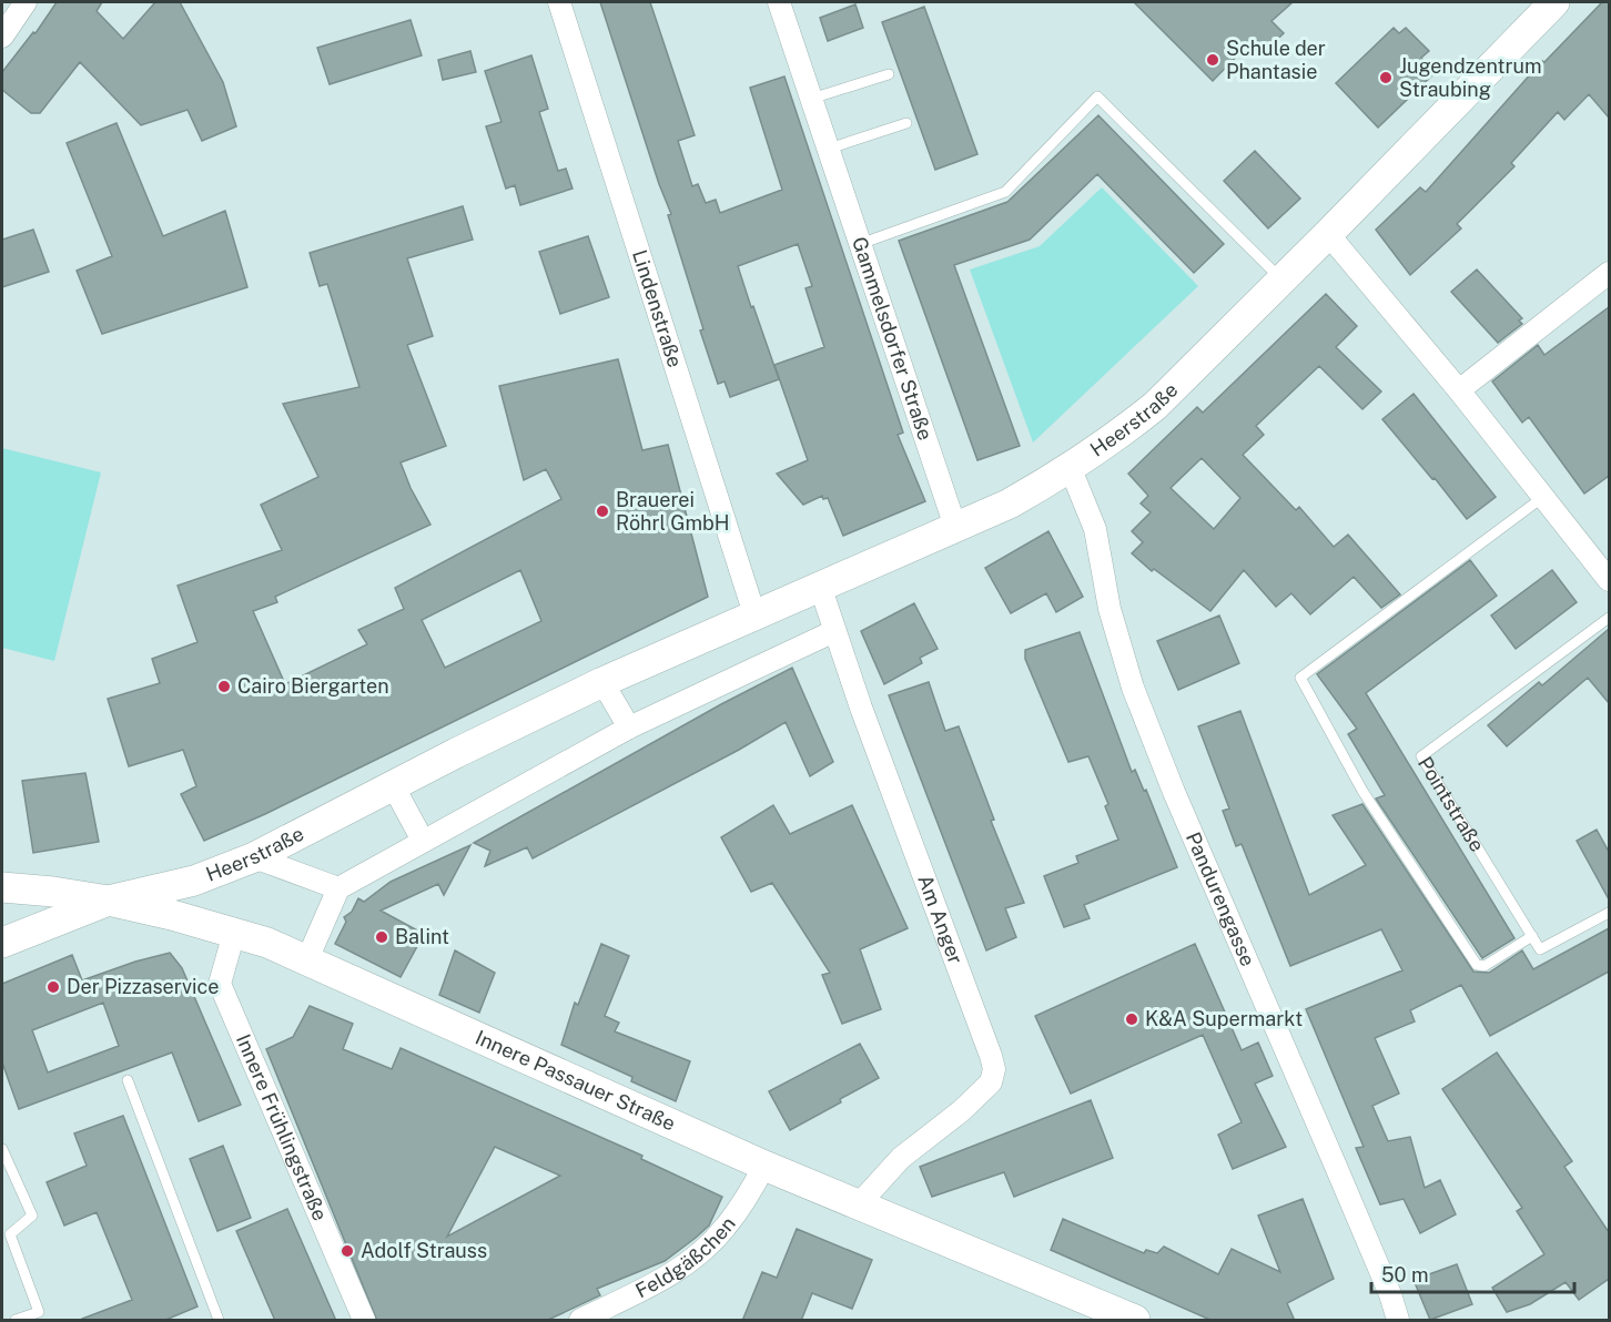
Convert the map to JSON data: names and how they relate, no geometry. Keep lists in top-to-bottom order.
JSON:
{
  "streets": {
    "street": [
      "Lindenstraße",
      "Gammelsdorfer Straße",
      "Heerstraße",
      "Pandurengasse",
      "Am Anger",
      "Innere Passauer Straße",
      "Innere Frühlingstraße",
      "Feldgäßchen"
    ],
    "lane": ["Pointstraße"]
  },
  "crossings": [
    ["Lindenstraße", "Heerstraße"],
    ["Gammelsdorfer Straße", "Heerstraße"],
    ["Heerstraße", "Pandurengasse"],
    ["Heerstraße", "Am Anger"],
    ["Heerstraße", "Innere Passauer Straße"],
    ["Am Anger", "Innere Passauer Straße"],
    ["Innere Passauer Straße", "Innere Frühlingstraße"],
    ["Innere Passauer Straße", "Feldgäßchen"]
  ],
  "places": [
    "Schule der Phantasie",
    "Jugendzentrum Straubing",
    "Brauerei Röhrl GmbH",
    "Cairo Biergarten",
    "Balint",
    "Der Pizzaservice",
    "K&A Supermarkt",
    "Adolf Strauss"
  ],
  "scale_bar": "50 m"
}
